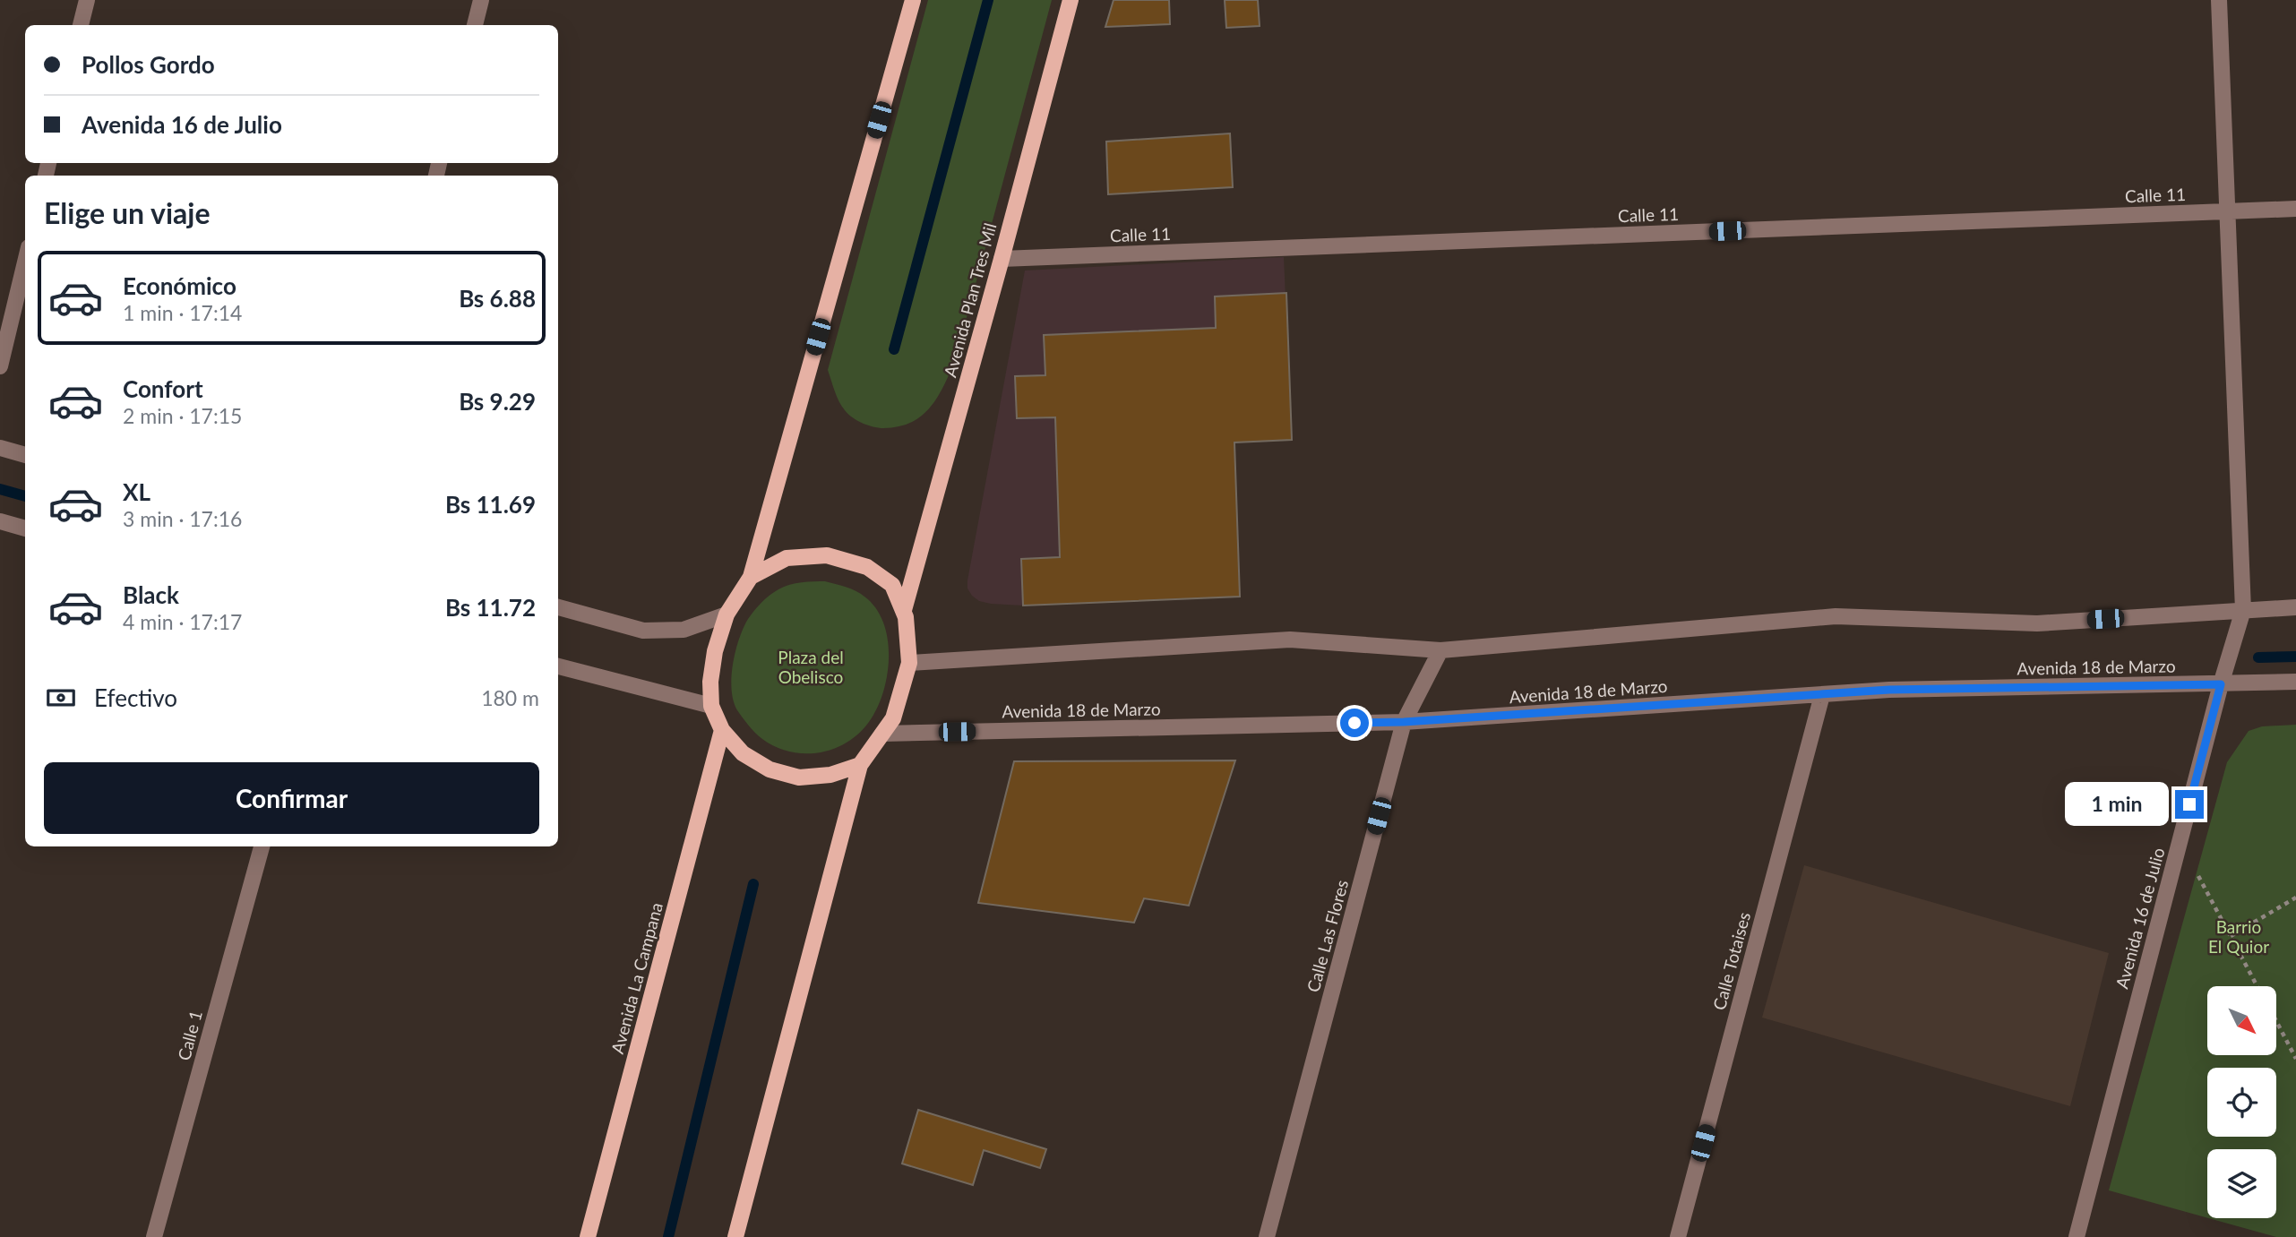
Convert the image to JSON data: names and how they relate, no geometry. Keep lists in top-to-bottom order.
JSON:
{
  "streets": {
    "main road": ["Avenida Plan Tres Mil", "Avenida La Campana"],
    "street": [
      "Calle 11",
      "Avenida 18 de Marzo",
      "Avenida 16 de Julio",
      "Calle Las Flores",
      "Calle Totaises",
      "Calle 1"
    ]
  },
  "crossings": [
    ["Calle 11", "Avenida Plan Tres Mil"],
    ["Calle 11", "Avenida 16 de Julio"],
    ["Avenida Plan Tres Mil", "Avenida 18 de Marzo"],
    ["Avenida Plan Tres Mil", "Avenida La Campana"],
    ["Avenida 18 de Marzo", "Avenida 16 de Julio"],
    ["Avenida 18 de Marzo", "Calle Las Flores"],
    ["Avenida 18 de Marzo", "Calle Totaises"],
    ["Avenida 18 de Marzo", "Avenida La Campana"]
  ],
  "parks": ["Plaza del Obelisco", "Barrio El Quior"],
  "north": "bottom right",
  "page": {
    "banner": ["Pollos Gordo", "Avenida 16 de Julio"],
    "heading": "Elige un viaje",
    "list": [
      {
        "name": "Económico",
        "note": "1 min · 17:14",
        "value": "Bs 6.88"
      },
      {
        "name": "Confort",
        "note": "2 min · 17:15",
        "value": "Bs 9.29"
      },
      {
        "name": "XL",
        "note": "3 min · 17:16",
        "value": "Bs 11.69"
      },
      {
        "name": "Black",
        "note": "4 min · 17:17",
        "value": "Bs 11.72"
      }
    ],
    "pay": ["Efectivo", "180 m"],
    "buttons": "Confirmar",
    "bubble": "1 min"
  }
}
